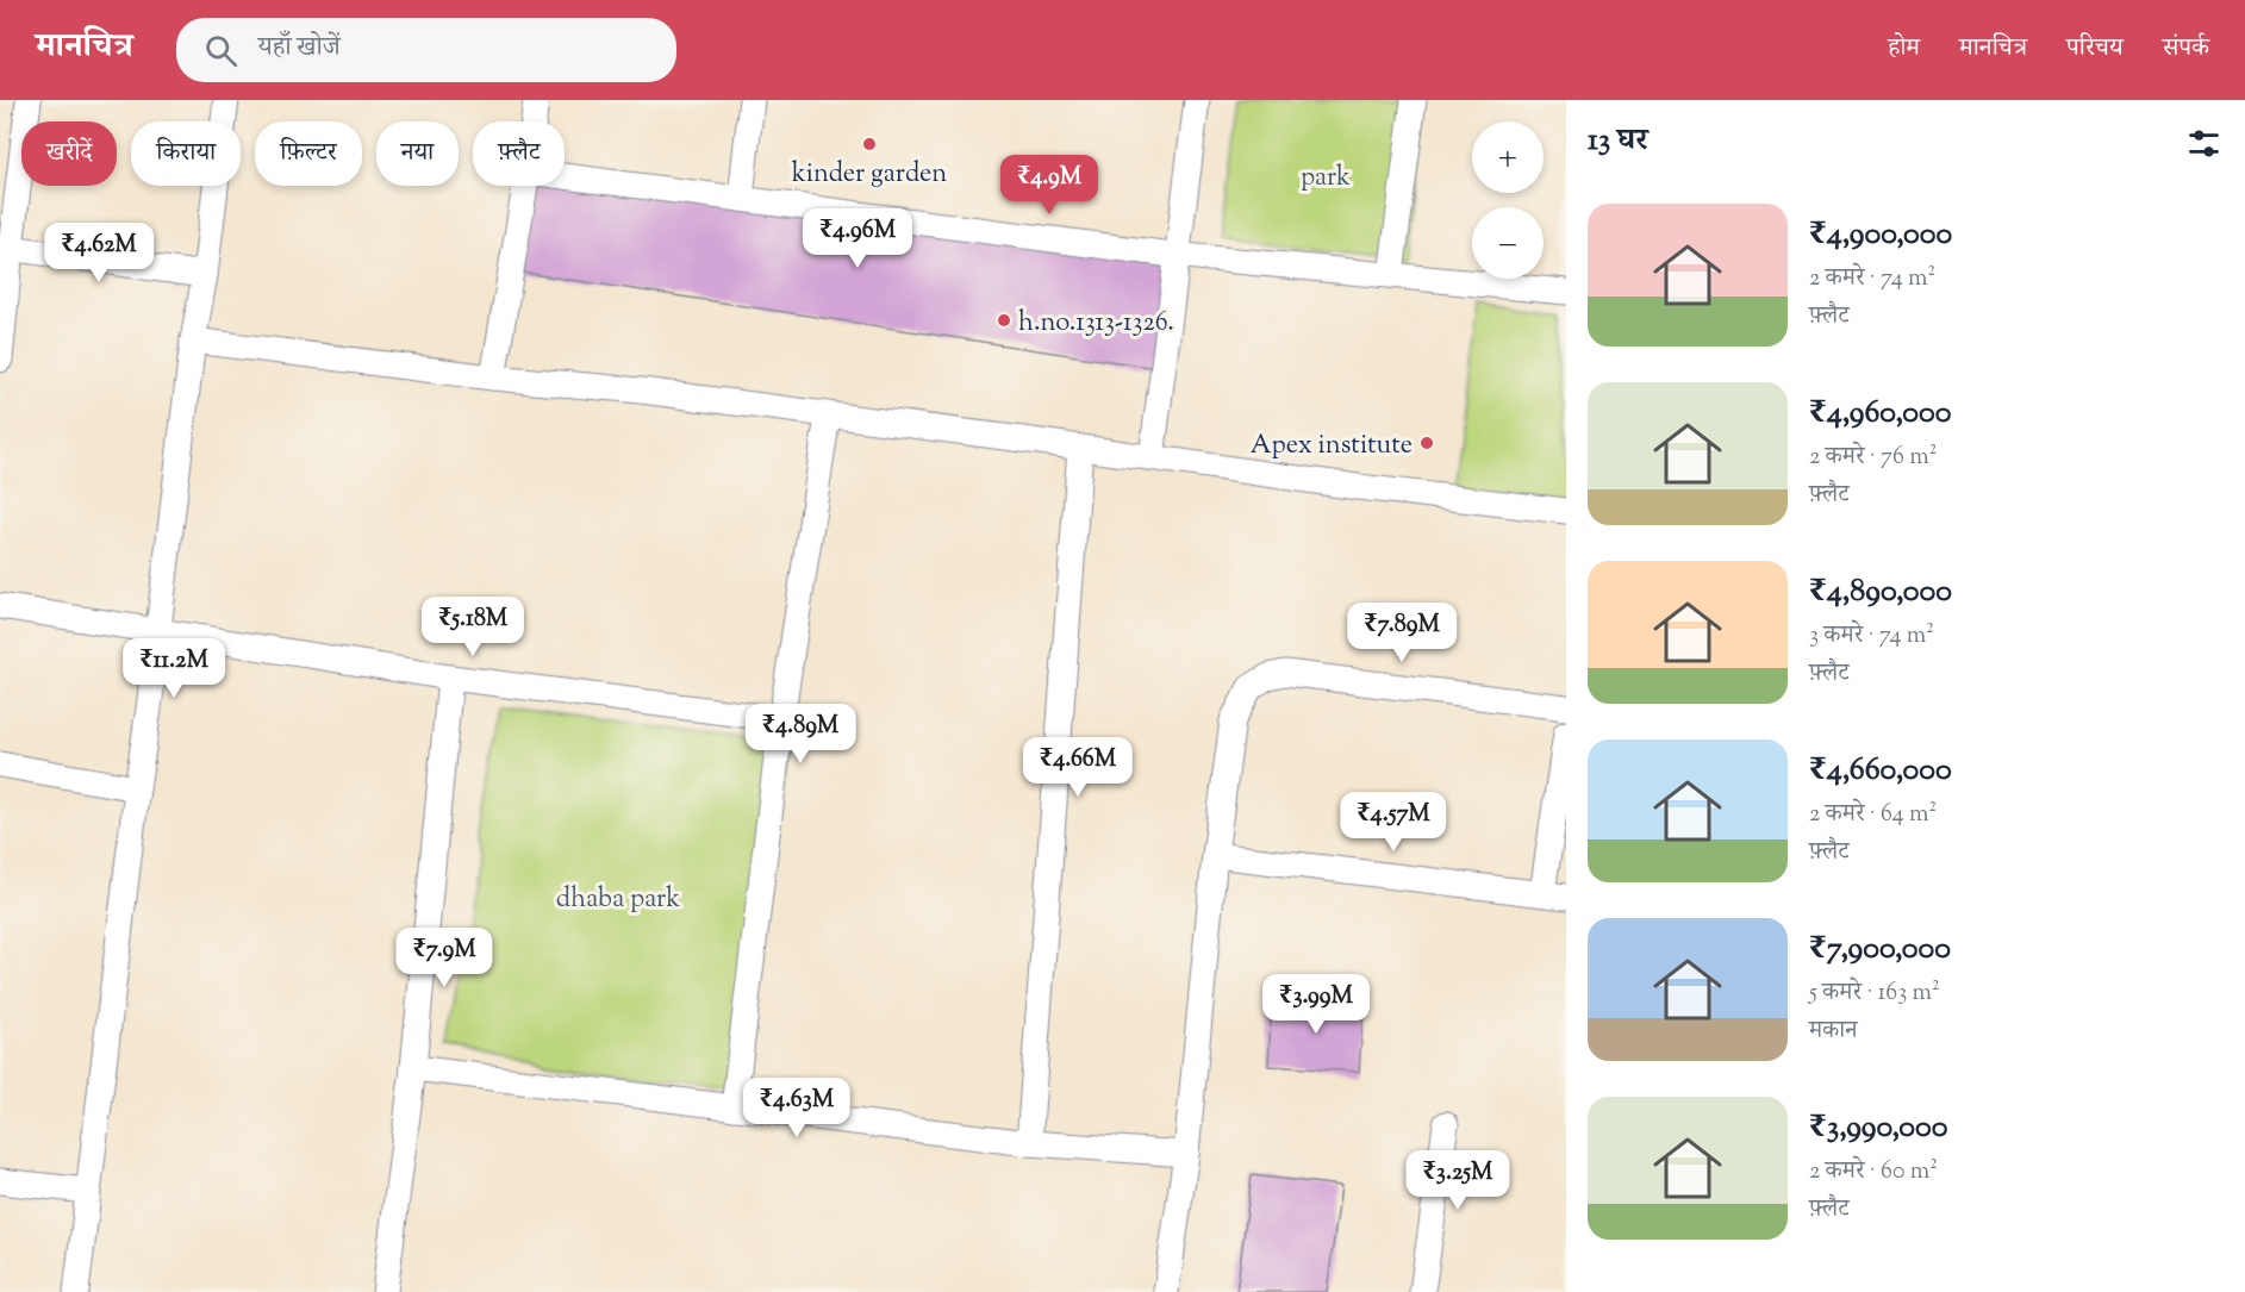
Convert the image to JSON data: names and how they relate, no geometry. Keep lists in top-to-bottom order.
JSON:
{
  "parks": ["park", "dhaba park"],
  "places": ["kinder garden", "h.no.1313-1326.", "Apex institute"],
  "page": {
    "header": "मानचित्र",
    "search": "यहाँ खोजें",
    "nav": [
      "होम",
      "मानचित्र",
      "परिचय",
      "संपर्क"
    ],
    "heading": "13 घर",
    "map_buttons": ["+", "−"],
    "chip": [
      "खरीदें",
      "किराया",
      "फ़िल्टर",
      "नया",
      "फ़्लैट"
    ],
    "price": [
      "₹4.9M",
      "₹4.96M",
      "₹4.62M",
      "₹5.18M",
      "₹7.89M",
      "₹11.2M",
      "₹4.89M",
      "₹4.66M",
      "₹4.57M",
      "₹7.9M",
      "₹3.99M",
      "₹4.63M",
      "₹3.25M"
    ],
    "list": [
      {
        "name": "₹4,900,000",
        "note": "2 कमरे · 74 m² · फ़्लैट"
      },
      {
        "name": "₹4,960,000",
        "note": "2 कमरे · 76 m² · फ़्लैट"
      },
      {
        "name": "₹4,890,000",
        "note": "3 कमरे · 74 m² · फ़्लैट"
      },
      {
        "name": "₹4,660,000",
        "note": "2 कमरे · 64 m² · फ़्लैट"
      },
      {
        "name": "₹7,900,000",
        "note": "5 कमरे · 163 m² · मकान"
      },
      {
        "name": "₹3,990,000",
        "note": "2 कमरे · 60 m² · फ़्लैट"
      }
    ]
  }
}
